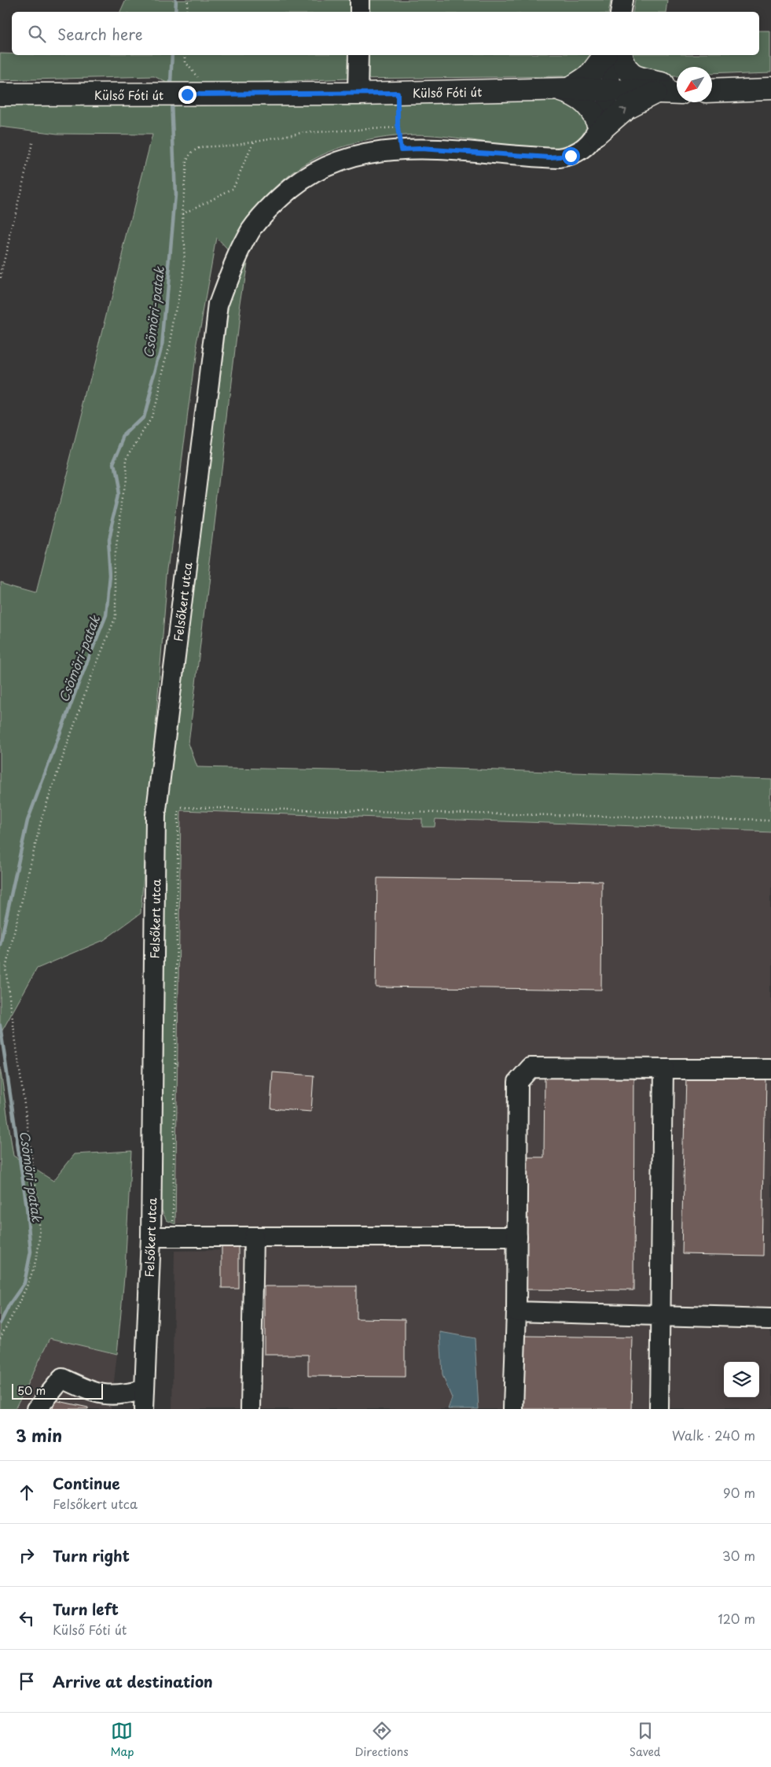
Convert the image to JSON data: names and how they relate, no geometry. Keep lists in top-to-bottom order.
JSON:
{
  "streets": {
    "main road": ["Külső Fóti út"],
    "street": ["Felsőkert utca"]
  },
  "crossings": [
    ["Külső Fóti út", "Felsőkert utca"]
  ],
  "water": ["Csömöri-patak"],
  "scale_bar": "50 m",
  "north": "bottom left",
  "page": {
    "search": "Search here",
    "scale": "50 m",
    "heading": ["3 min", "Walk · 240 m"],
    "list": [
      ["Continue", "Felsőkert utca", "90 m"],
      ["Turn right", "30 m"],
      ["Turn left", "Külső Fóti út", "120 m"],
      "Arrive at destination"
    ],
    "nav": ["Map", "Directions", "Saved"]
  }
}
